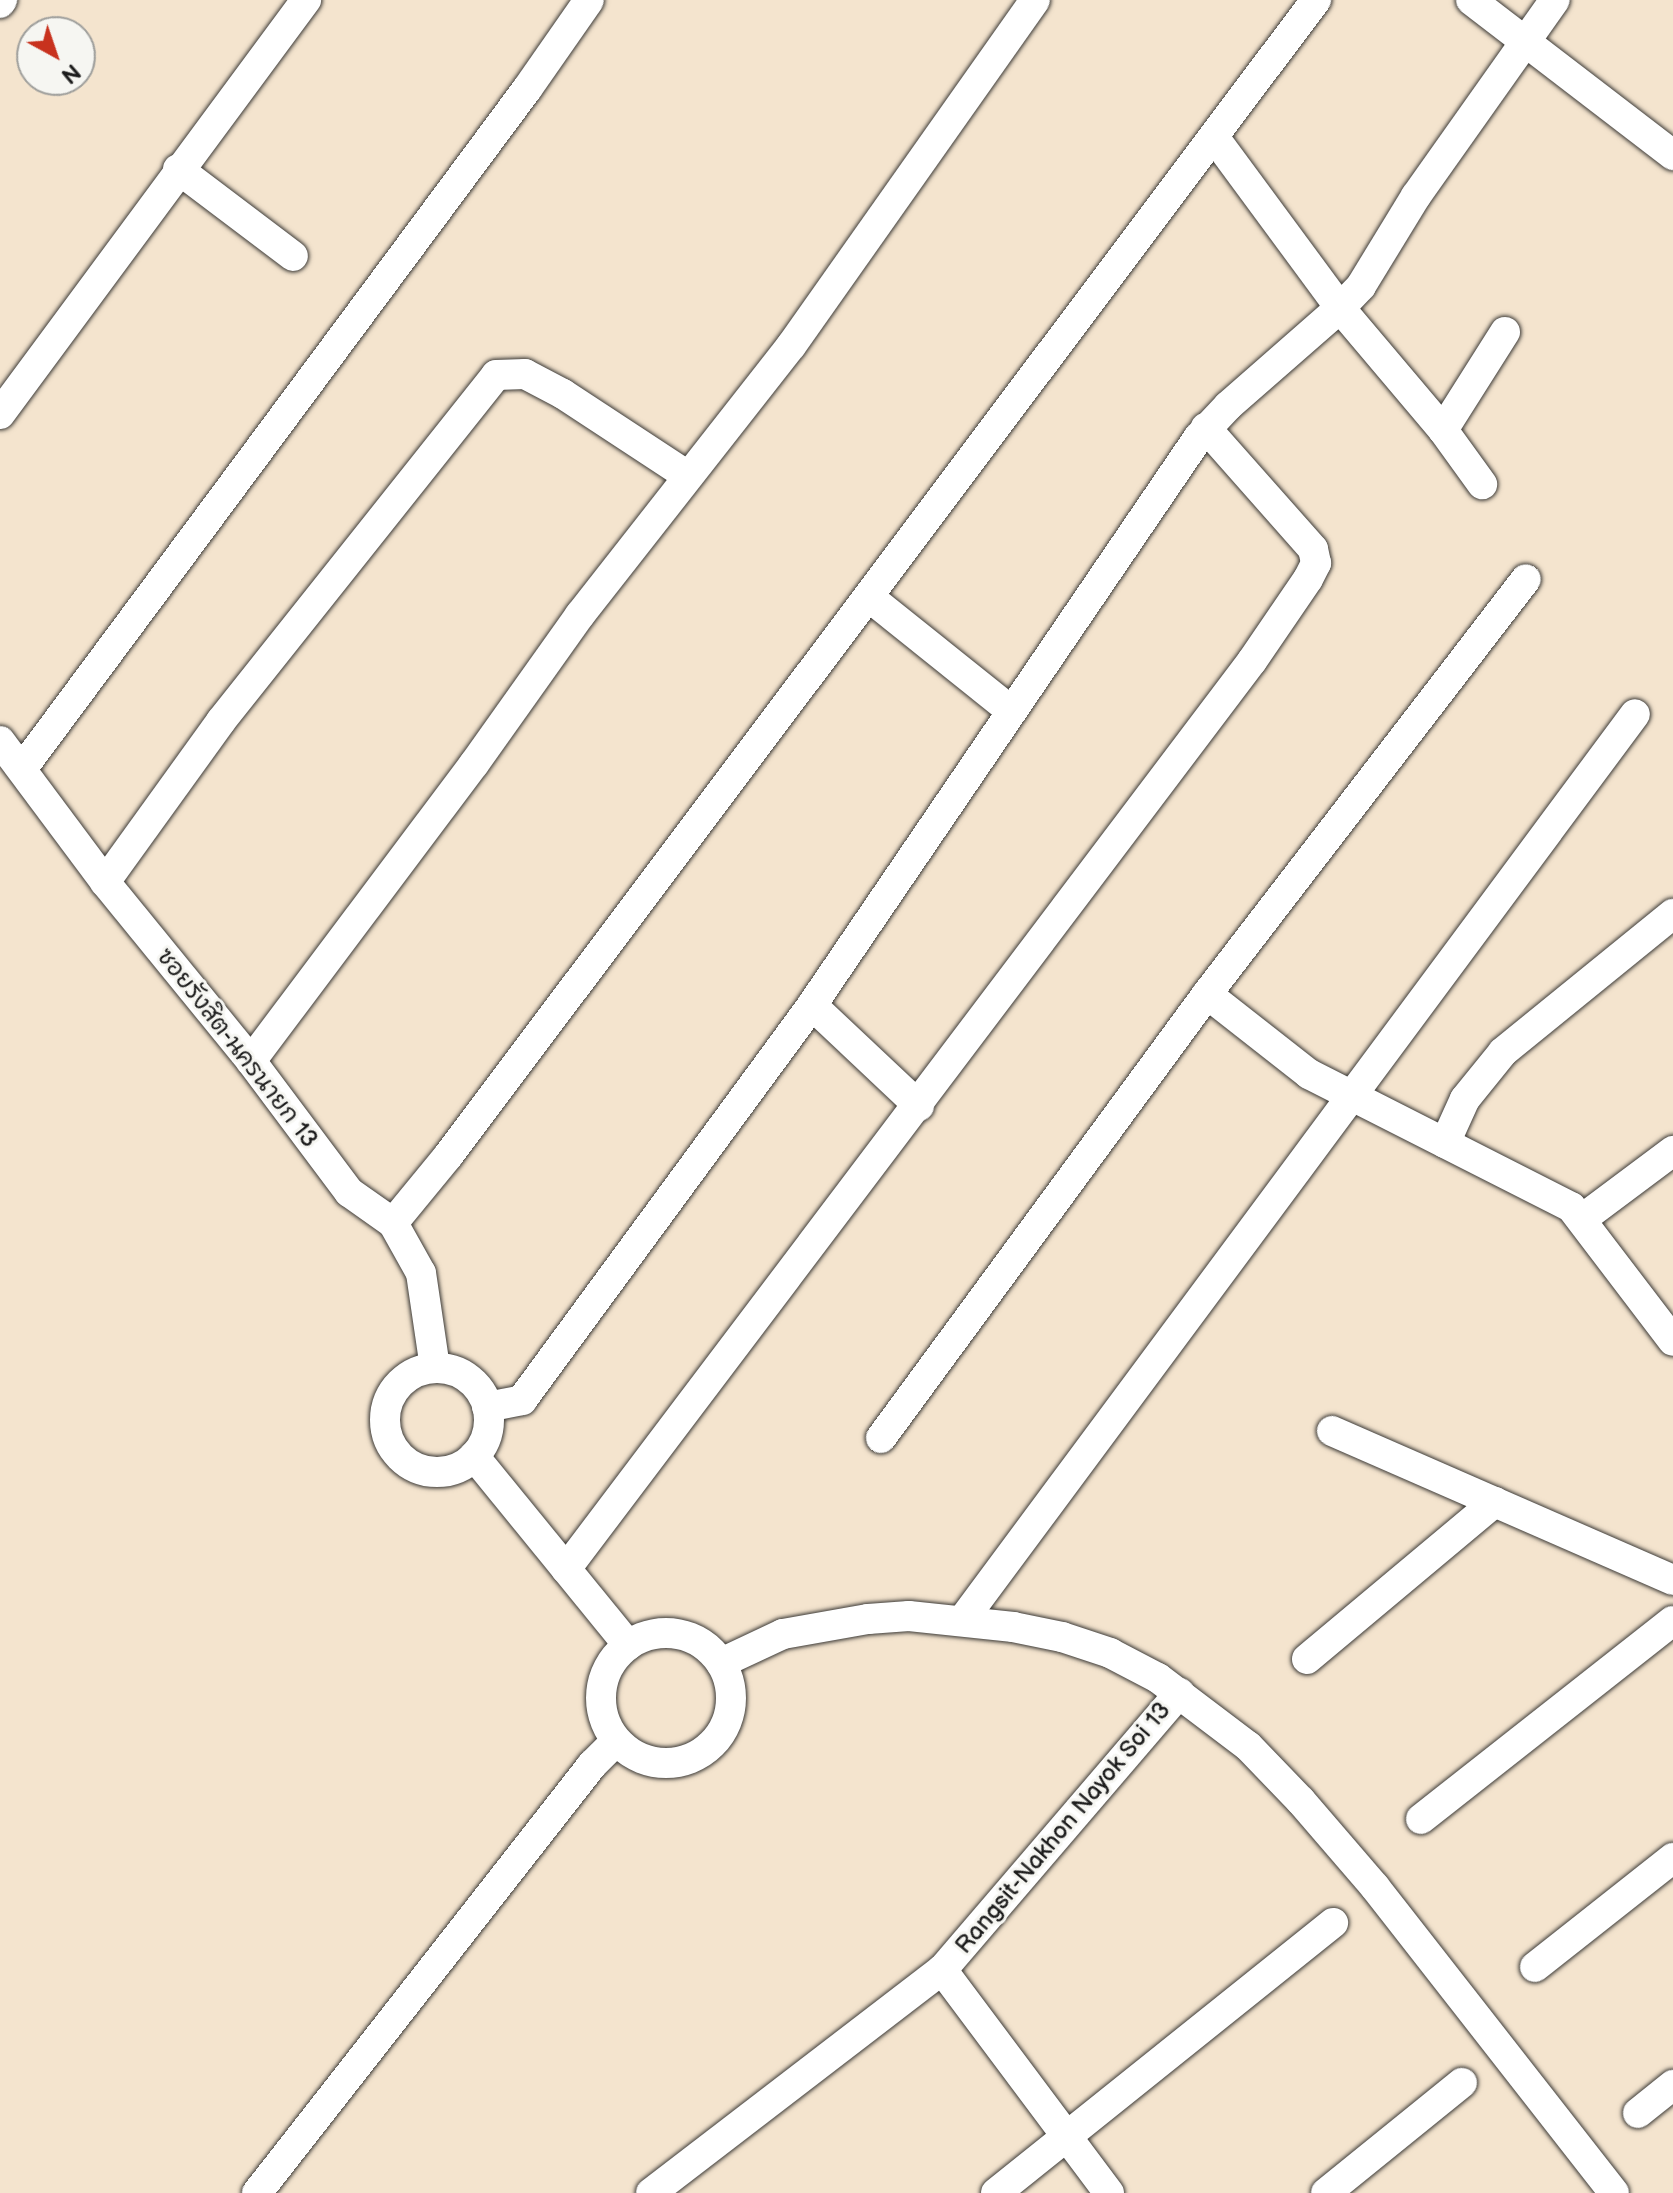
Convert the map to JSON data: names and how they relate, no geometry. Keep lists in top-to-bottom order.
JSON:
{
  "streets": {
    "street": ["ซอยรังสิต-นครนายก 13", "Rangsit-Nakhon Nayok Soi 13"]
  },
  "north": "bottom right"
}
